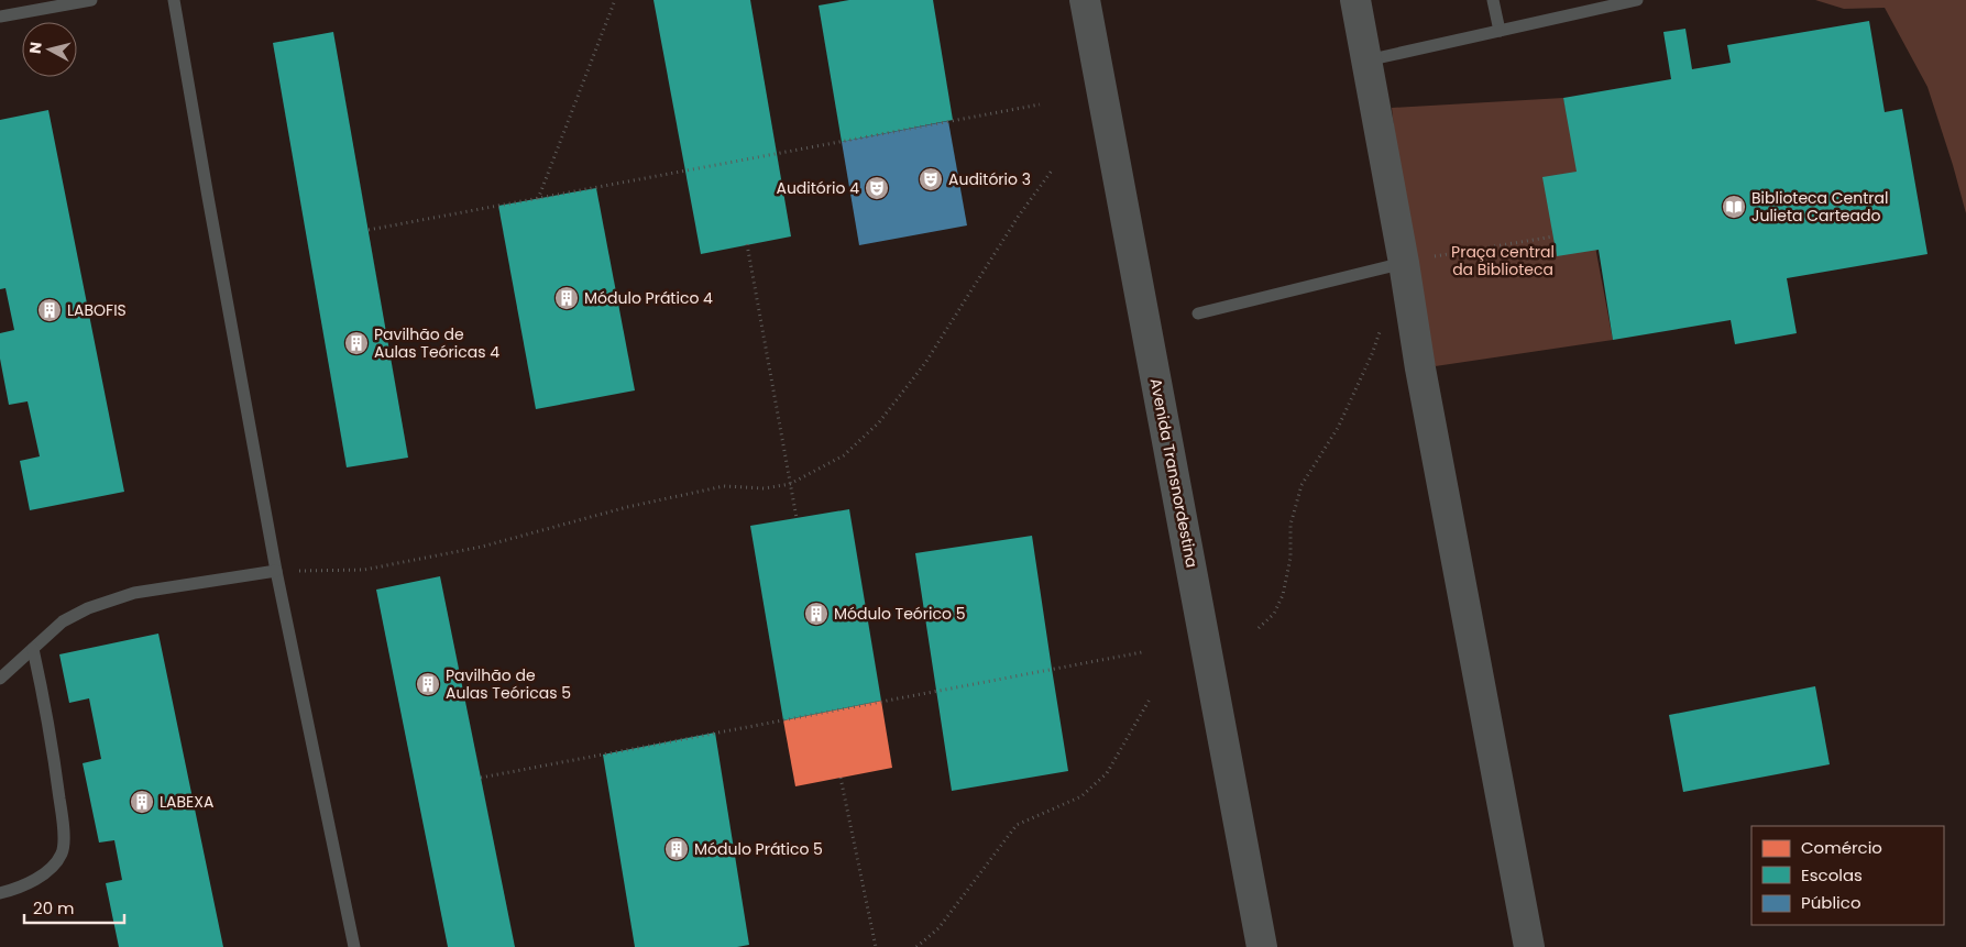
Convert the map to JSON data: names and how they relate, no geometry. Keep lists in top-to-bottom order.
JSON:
{
  "streets": {
    "street": ["Avenida Transnordestina"]
  },
  "parks": ["Praça central da Biblioteca"],
  "places": {
    "theatre": ["Auditório 3", "Auditório 4"],
    "library": ["Biblioteca Central Julieta Carteado"],
    "building": [
      "Módulo Prático 4",
      "LABOFIS",
      "Pavilhão de Aulas Teóricas 4",
      "Módulo Teórico 5",
      "Pavilhão de Aulas Teóricas 5",
      "LABEXA",
      "Módulo Prático 5"
    ]
  },
  "legend": ["Comércio", "Escolas", "Público"],
  "scale_bar": "20 m",
  "north": "left"
}
